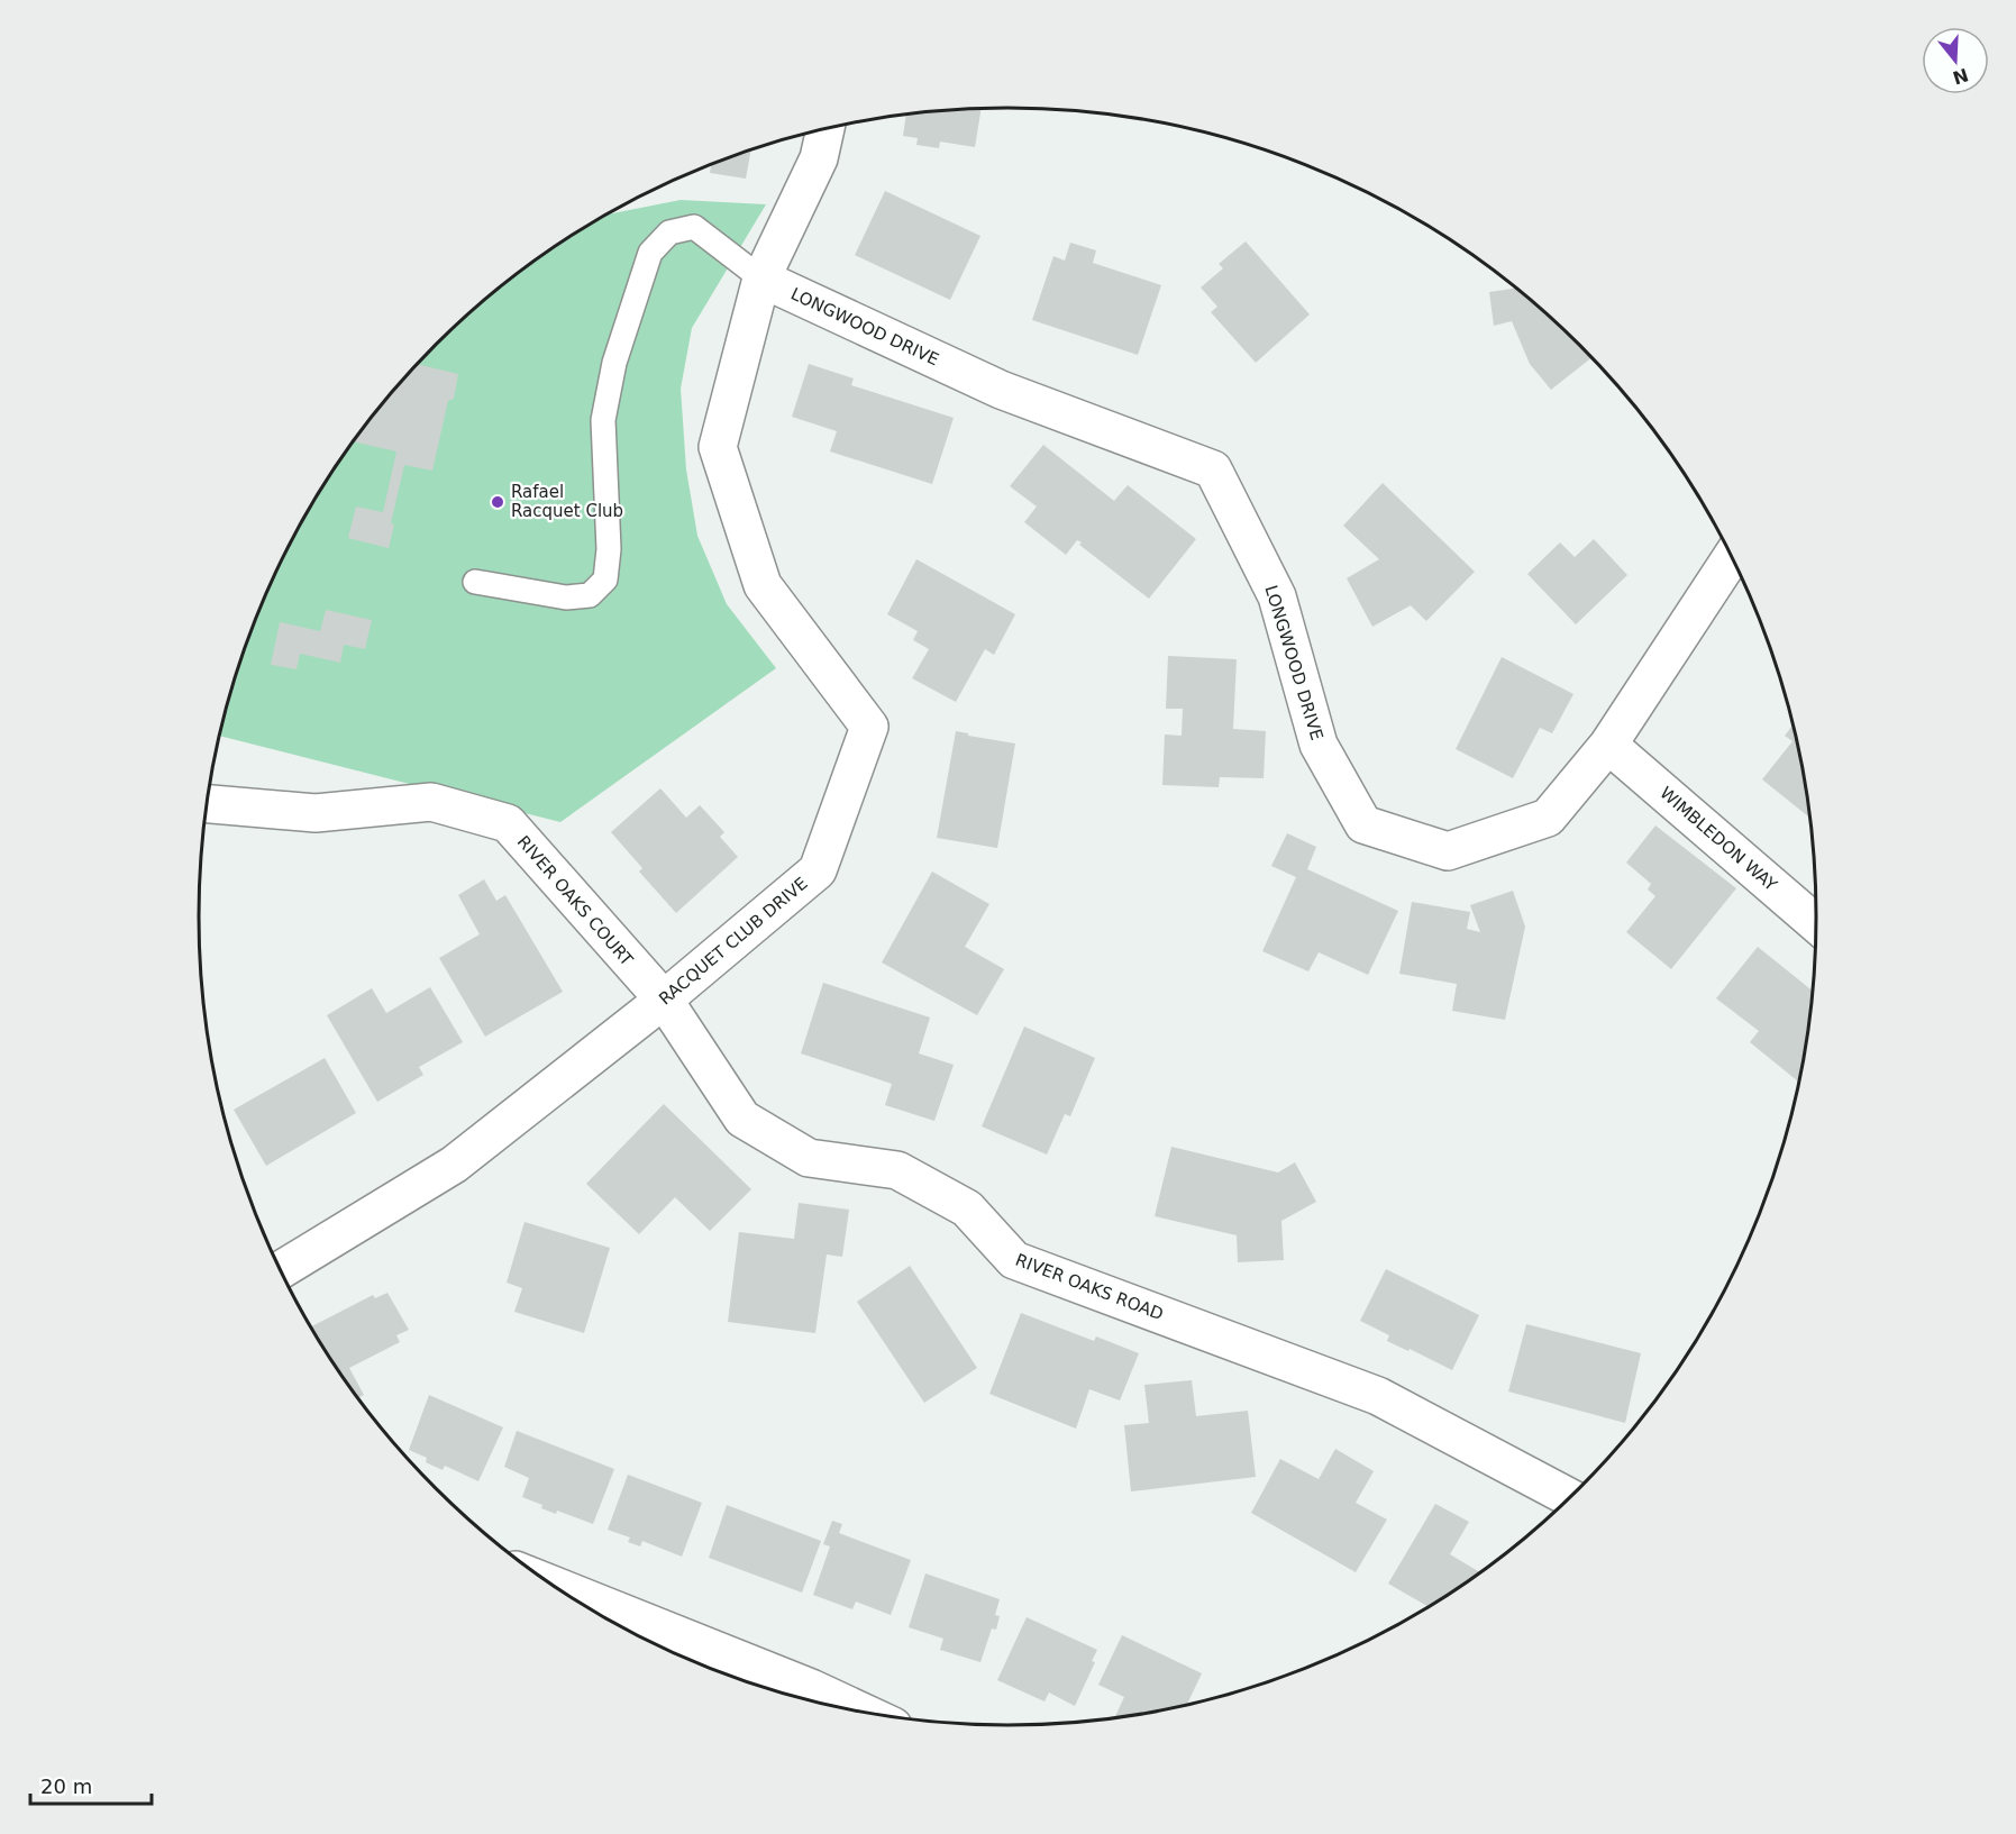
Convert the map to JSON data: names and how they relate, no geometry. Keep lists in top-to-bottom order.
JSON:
{
  "streets": {
    "street": [
      "LONGWOOD DRIVE",
      "WIMBLEDON WAY",
      "RIVER OAKS COURT",
      "RACQUET CLUB DRIVE",
      "RIVER OAKS ROAD"
    ]
  },
  "crossings": [
    ["LONGWOOD DRIVE", "WIMBLEDON WAY"],
    ["LONGWOOD DRIVE", "RACQUET CLUB DRIVE"],
    ["RIVER OAKS COURT", "RACQUET CLUB DRIVE"],
    ["RIVER OAKS COURT", "RIVER OAKS ROAD"],
    ["RACQUET CLUB DRIVE", "RIVER OAKS ROAD"]
  ],
  "places": ["Rafael Racquet Club"],
  "scale_bar": "20 m",
  "north": "bottom"
}
